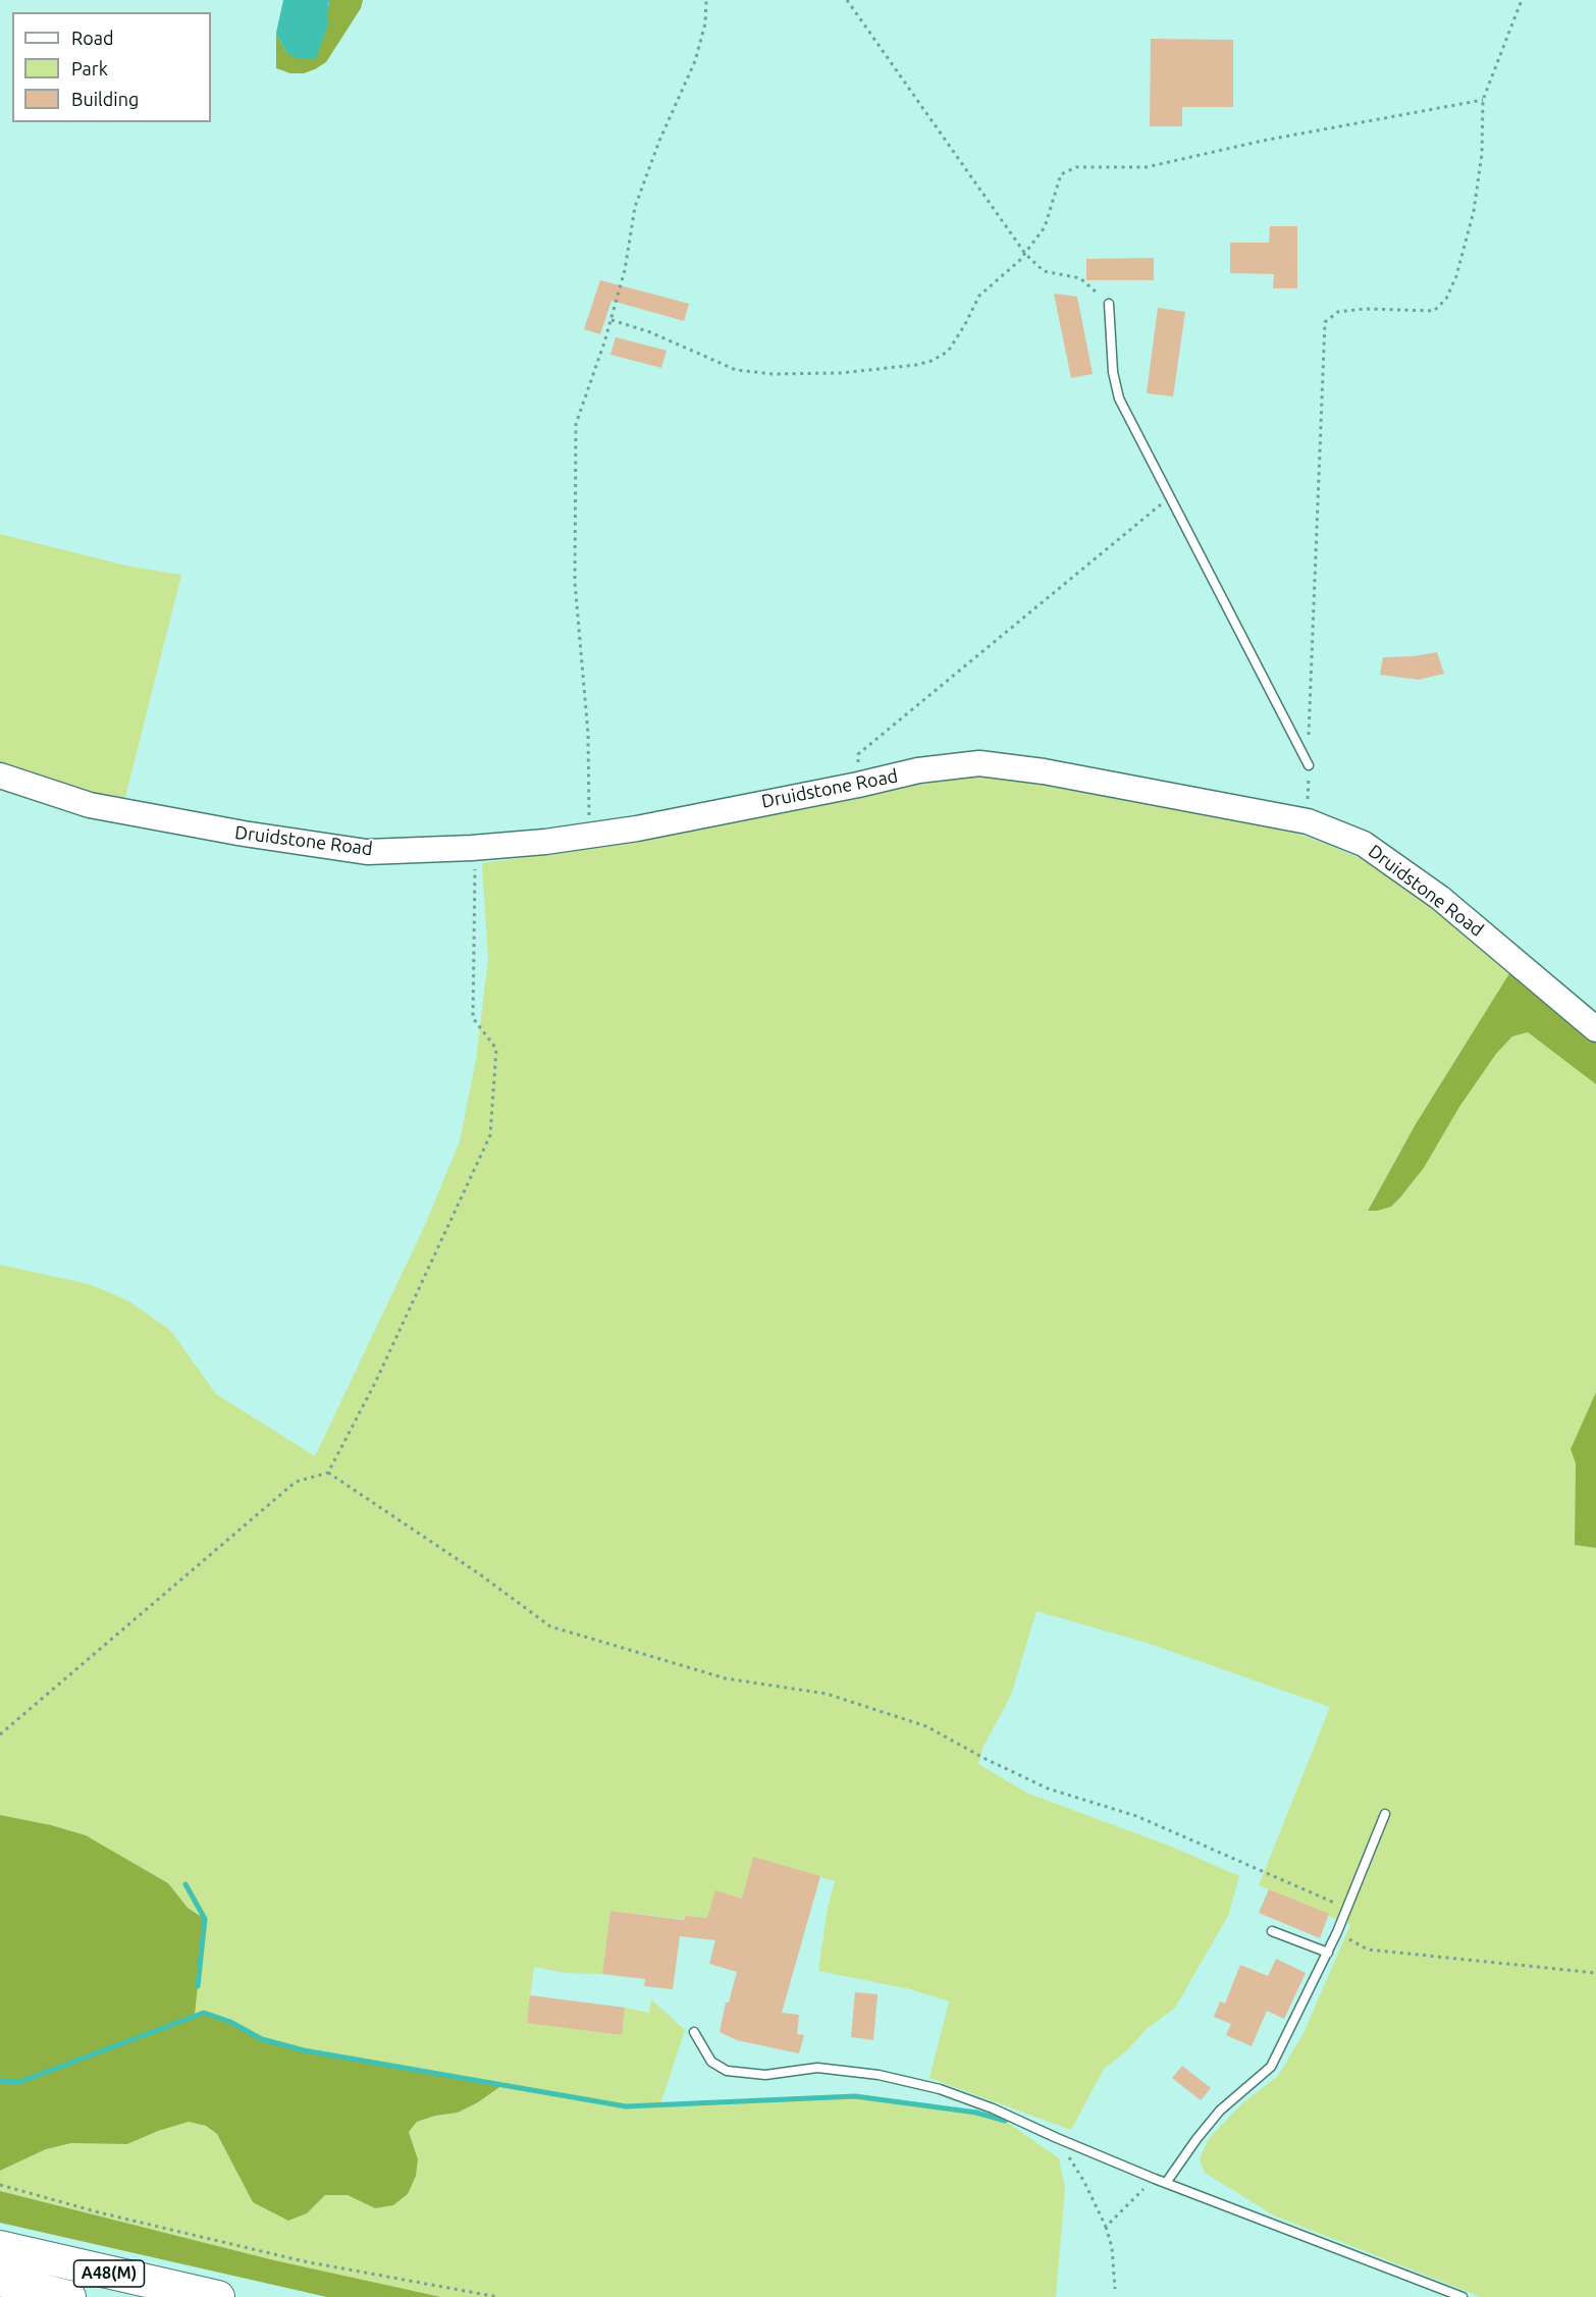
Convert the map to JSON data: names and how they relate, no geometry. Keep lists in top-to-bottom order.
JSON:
{
  "streets": {
    "highway": ["A48(M)"],
    "street": ["Druidstone Road"]
  },
  "legend": ["Road", "Park", "Building"]
}
